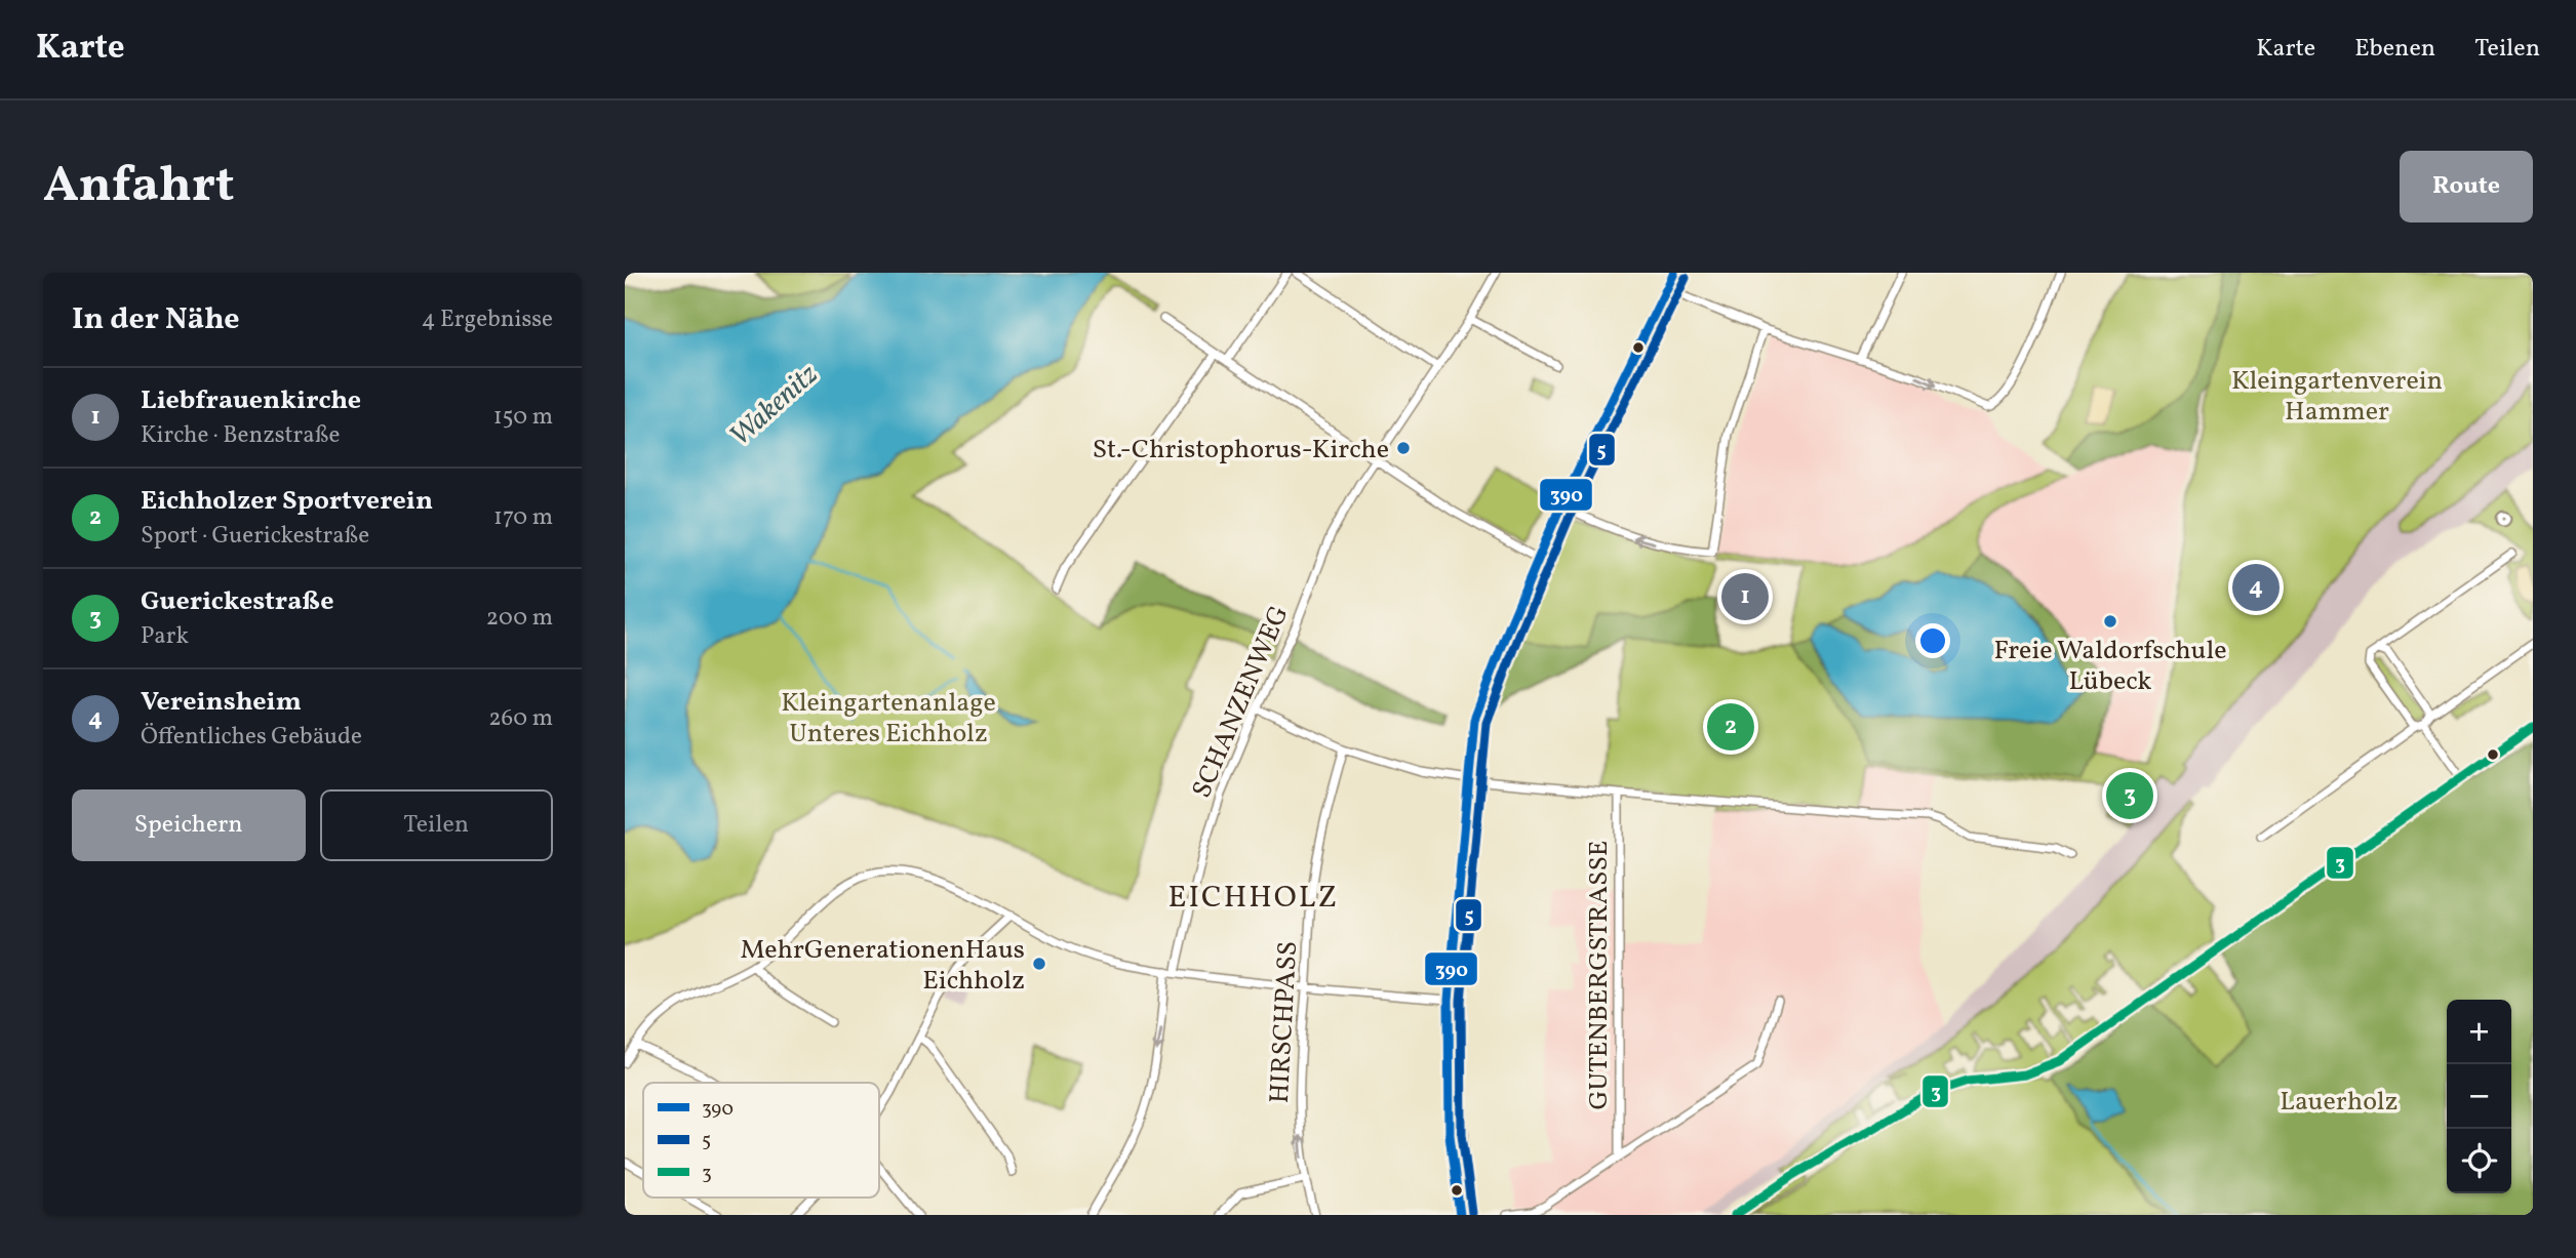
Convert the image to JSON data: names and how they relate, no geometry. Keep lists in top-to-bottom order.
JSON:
{
  "streets": {
    "street": ["SCHANZENWEG", "GUTENBERGSTRASSE", "HIRSCHPASS"]
  },
  "one_way": ["HIRSCHPASS"],
  "districts": ["EICHHOLZ"],
  "water": ["Wakenitz"],
  "parks": ["Kleingartenverein Hammer", "Kleingartenanlage Unteres Eichholz", "Lauerholz"],
  "places": ["St.-Christophorus-Kirche", "Freie Waldorfschule Lübeck", "MehrGenerationenHaus Eichholz"],
  "lines": ["transit line 390", "transit line 5", "transit line 3"],
  "legend": ["390", "5", "3"],
  "page": {
    "header": "Karte",
    "nav": ["Karte", "Ebenen", "Teilen"],
    "buttons": [
      "Route",
      ["Speichern", "Teilen"]
    ],
    "title": "Anfahrt",
    "heading": ["In der Nähe", "4 Ergebnisse"],
    "list": [
      {
        "mark": "1",
        "name": "Liebfrauenkirche",
        "note": "Kirche · Benzstraße",
        "value": "150 m"
      },
      {
        "mark": "2",
        "name": "Eichholzer Sportverein",
        "note": "Sport · Guerickestraße",
        "value": "170 m"
      },
      {
        "mark": "3",
        "name": "Guerickestraße",
        "note": "Park",
        "value": "200 m"
      },
      {
        "mark": "4",
        "name": "Vereinsheim",
        "note": "Öffentliches Gebäude",
        "value": "260 m"
      }
    ],
    "pins": [
      "4",
      "1",
      "2",
      "3"
    ],
    "map_buttons": ["+", "−"]
  }
}
